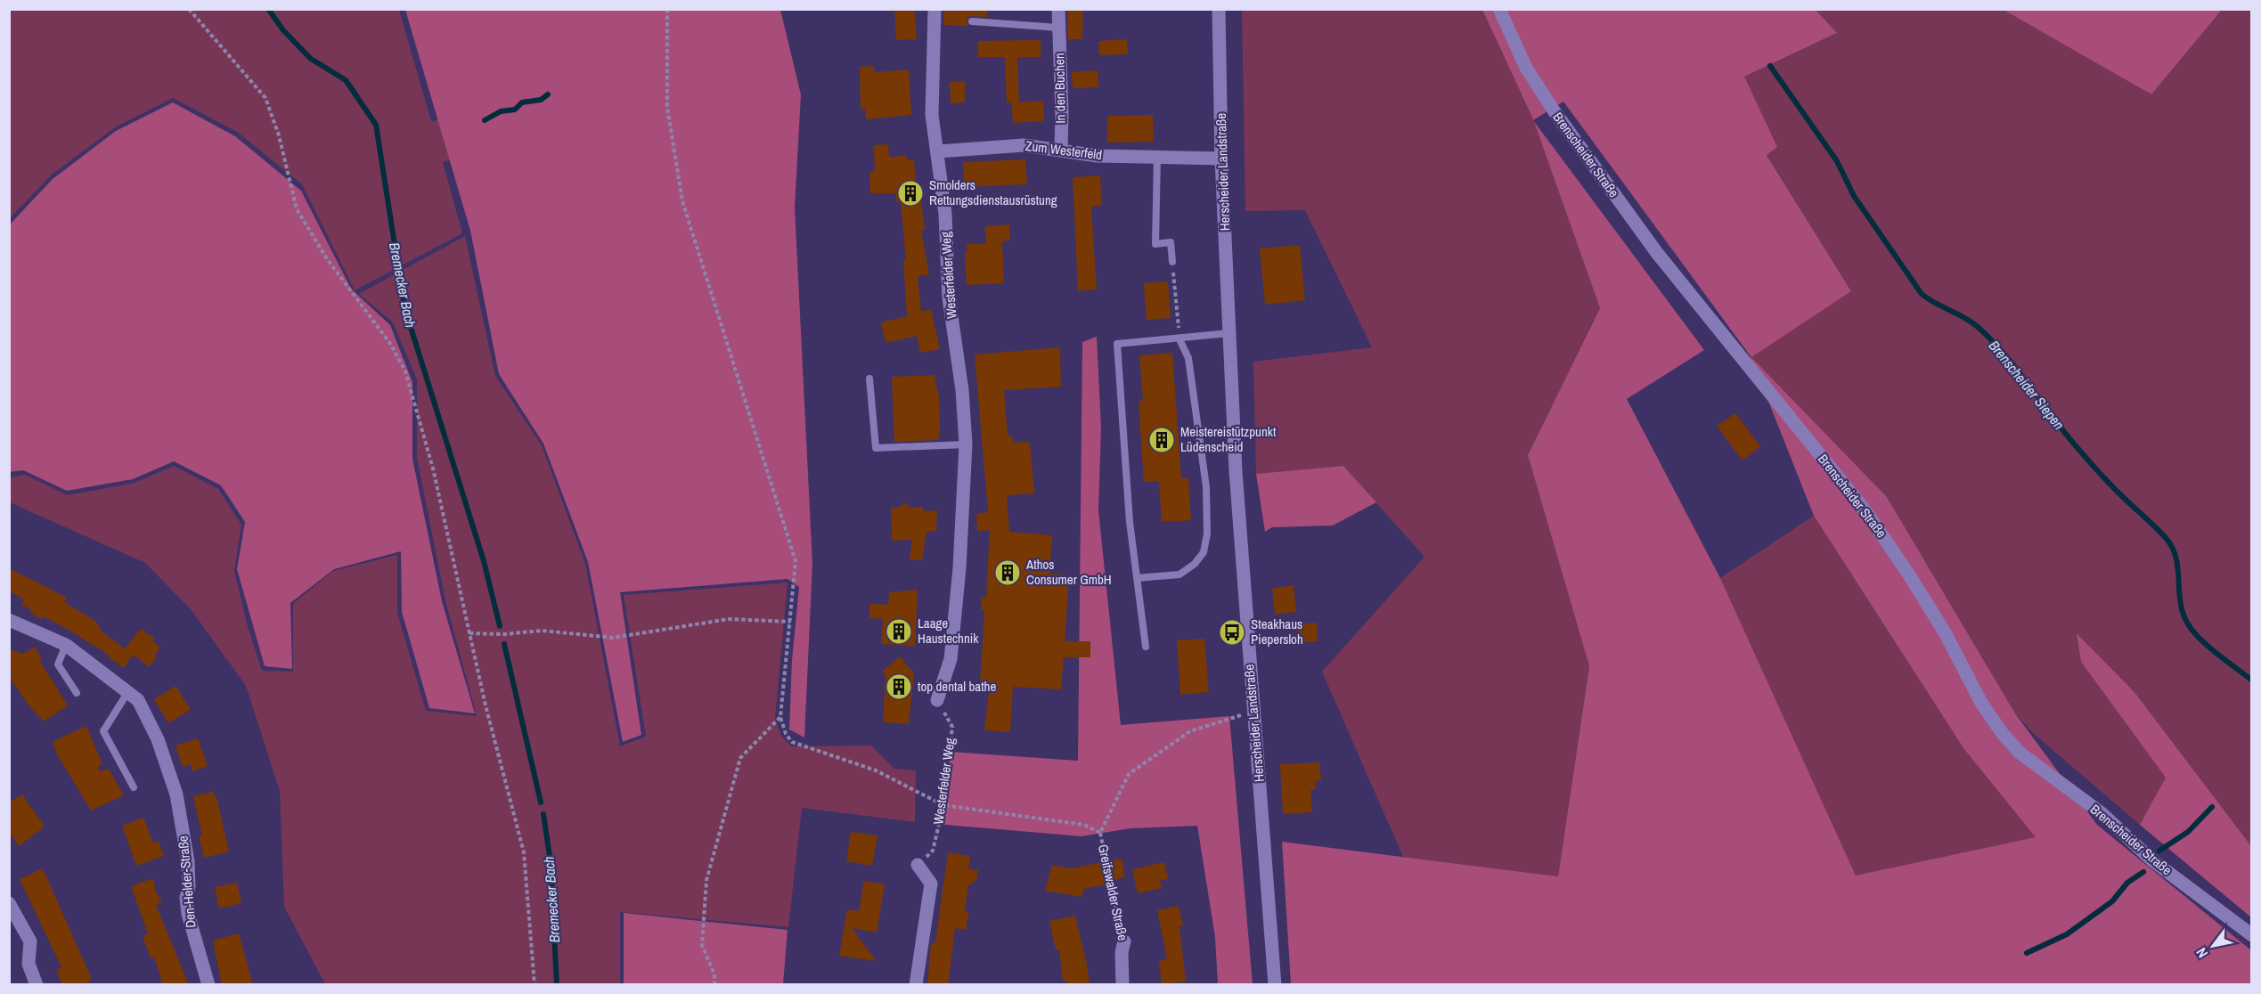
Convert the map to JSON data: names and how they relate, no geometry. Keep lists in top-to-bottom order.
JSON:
{
  "streets": {
    "street": [
      "In den Buchen",
      "Zum Westerfeld",
      "Brenscheider Straße",
      "Herscheider Landstraße",
      "Westerfelder Weg",
      "Den-Helder-Straße",
      "Greifswalder Straße"
    ]
  },
  "crossings": [
    ["In den Buchen", "Zum Westerfeld"],
    ["Zum Westerfeld", "Herscheider Landstraße"],
    ["Zum Westerfeld", "Westerfelder Weg"]
  ],
  "water": ["Bremecker Bach", "Brenscheider Siepen"],
  "places": {
    "building": [
      "Smolders Rettungsdienstausrüstung",
      "Meistereistützpunkt Lüdenscheid",
      "Athos Consumer GmbH",
      "Laage Haustechnik",
      "top dental bathe"
    ],
    "bus stop": ["Steakhaus Piepersloh"]
  },
  "north": "bottom left"
}
